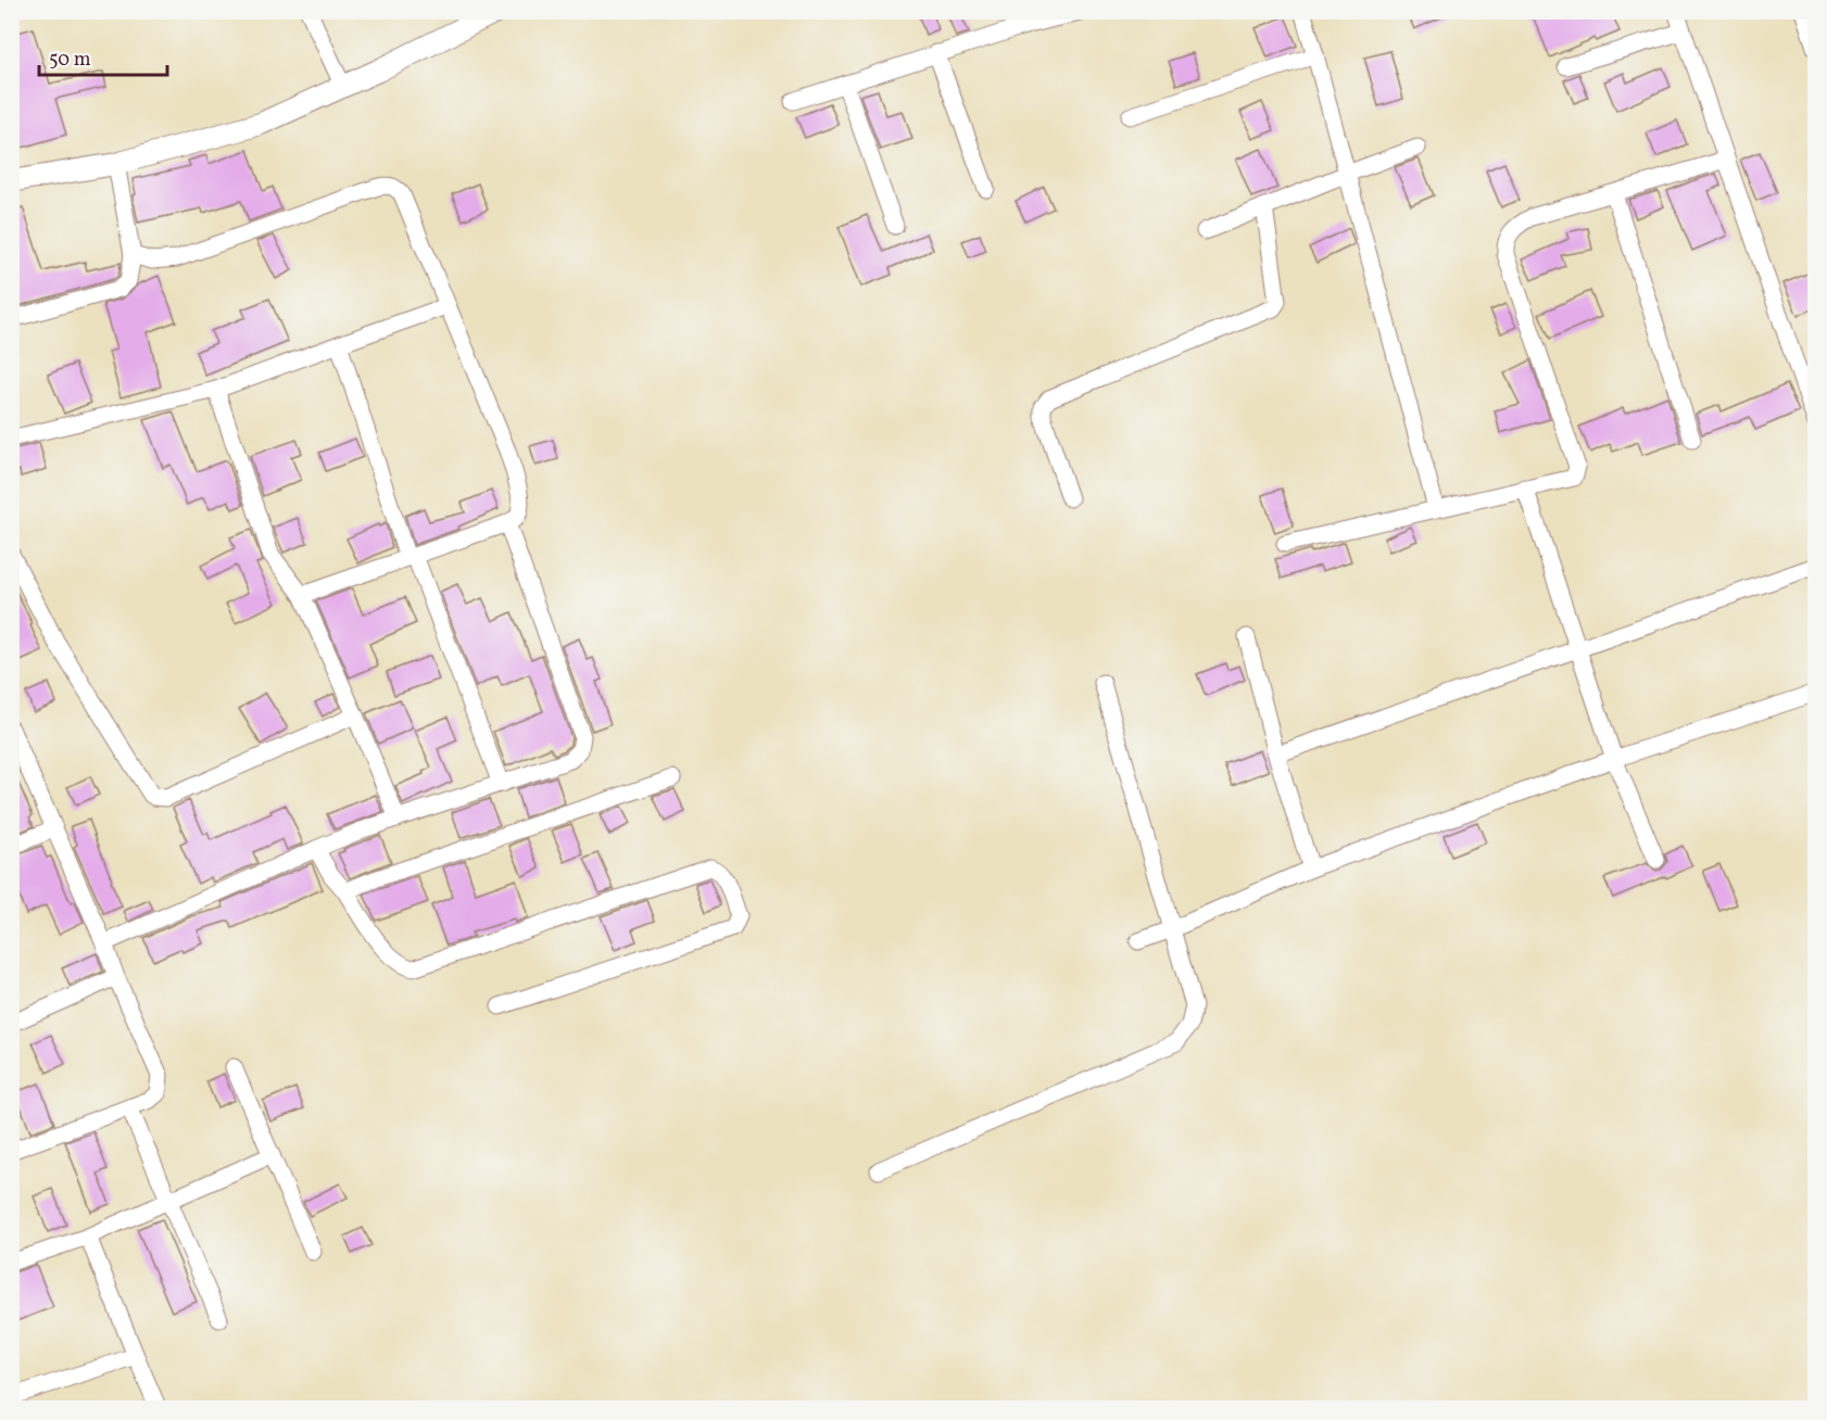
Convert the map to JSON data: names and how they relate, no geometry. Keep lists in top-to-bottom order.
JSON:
{
  "scale_bar": "50 m"
}
